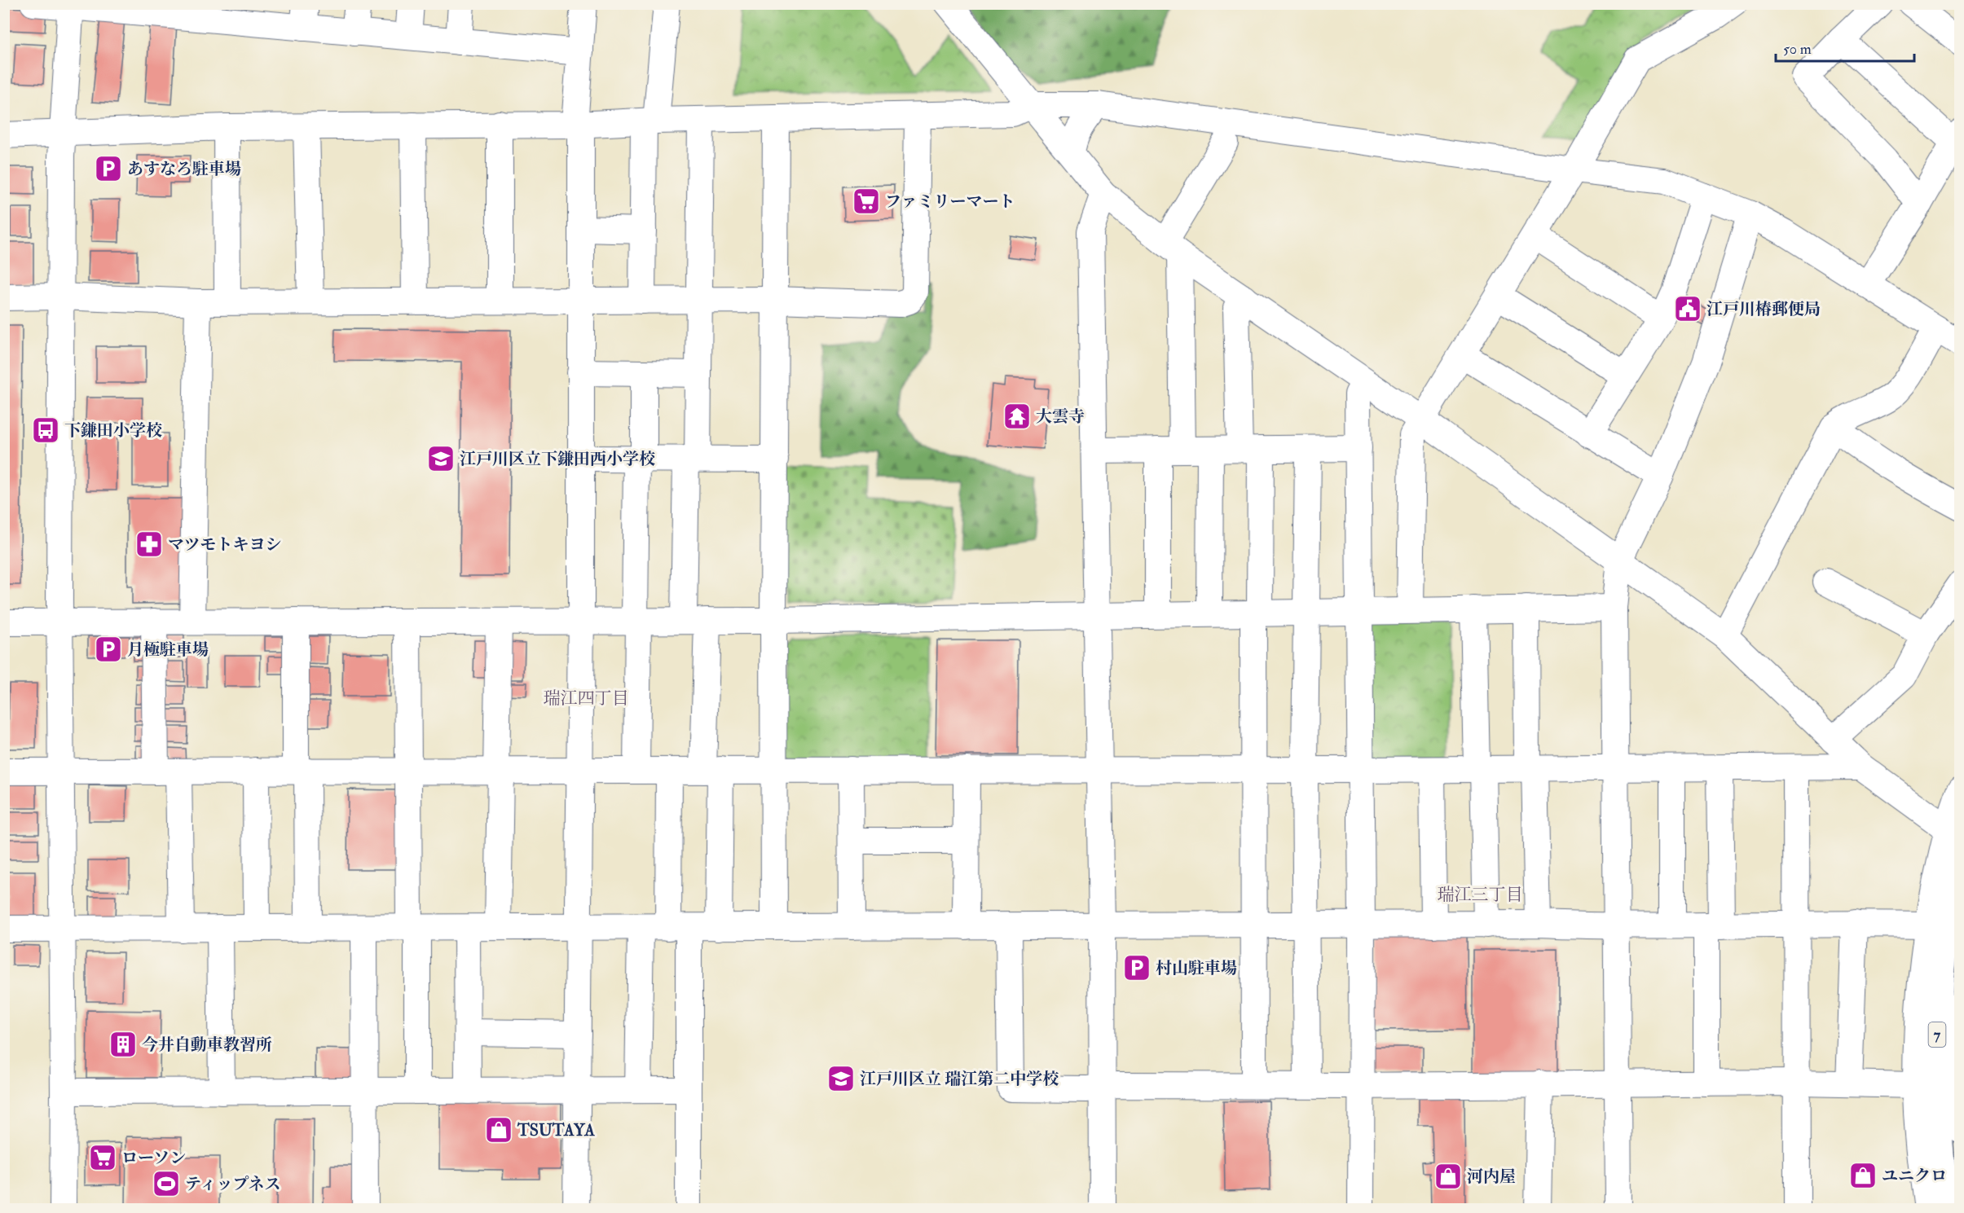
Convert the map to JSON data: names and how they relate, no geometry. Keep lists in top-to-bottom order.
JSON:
{
  "streets": {
    "highway": ["7"]
  },
  "districts": ["瑞江四丁目", "瑞江三丁目"],
  "places": {
    "parking": ["あすなろ駐車場", "月極駐車場", "村山駐車場"],
    "supermarket": ["ファミリーマート", "ローソン"],
    "public building": ["江戸川椿郵便局"],
    "temple": ["大雲寺"],
    "bus stop": ["下鎌田小学校"],
    "school or university": ["江戸川区立下鎌田西小学校", "江戸川区立 瑞江第二中学校"],
    "pharmacy": ["マツモトキヨシ"],
    "building": ["今井自動車教習所"],
    "shop": ["TSUTAYA", "ユニクロ", "河内屋"],
    "sports": ["ティップネス"]
  },
  "scale_bar": "50 m"
}
